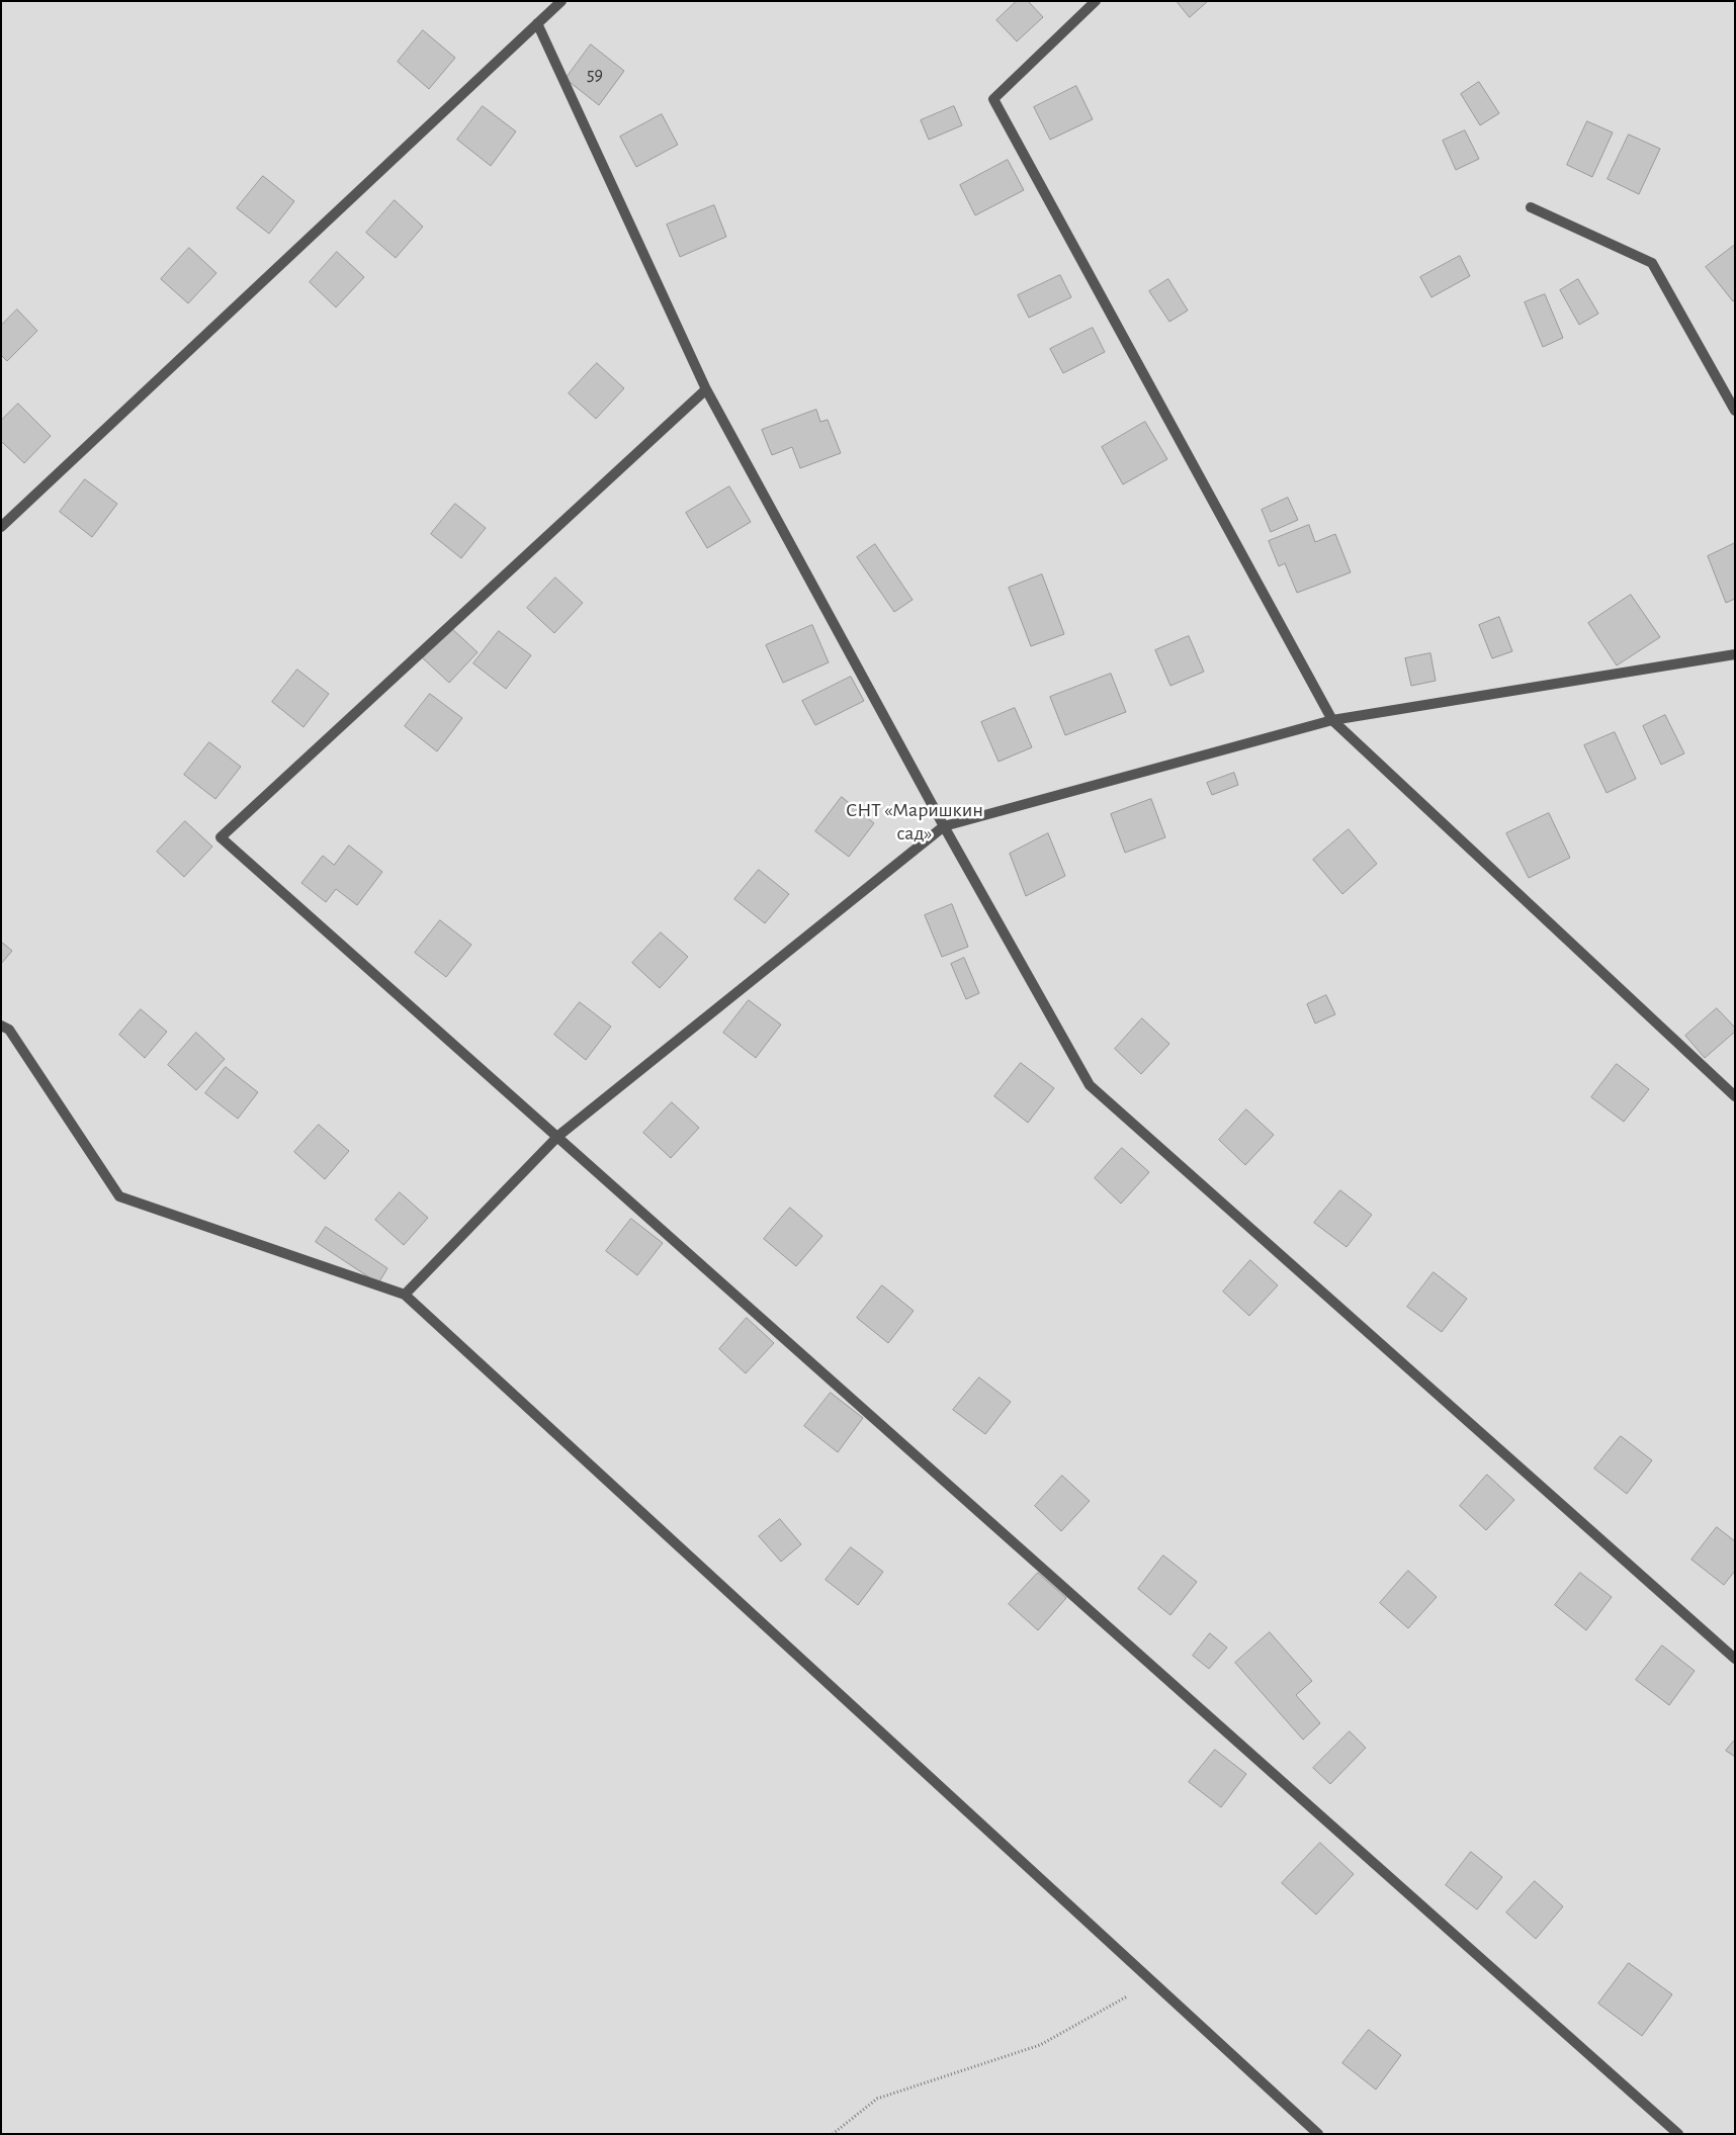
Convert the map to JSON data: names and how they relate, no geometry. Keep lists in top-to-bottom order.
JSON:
{
  "parks": ["СНТ «Маришкин сад»"],
  "house_numbers": ["59"]
}
